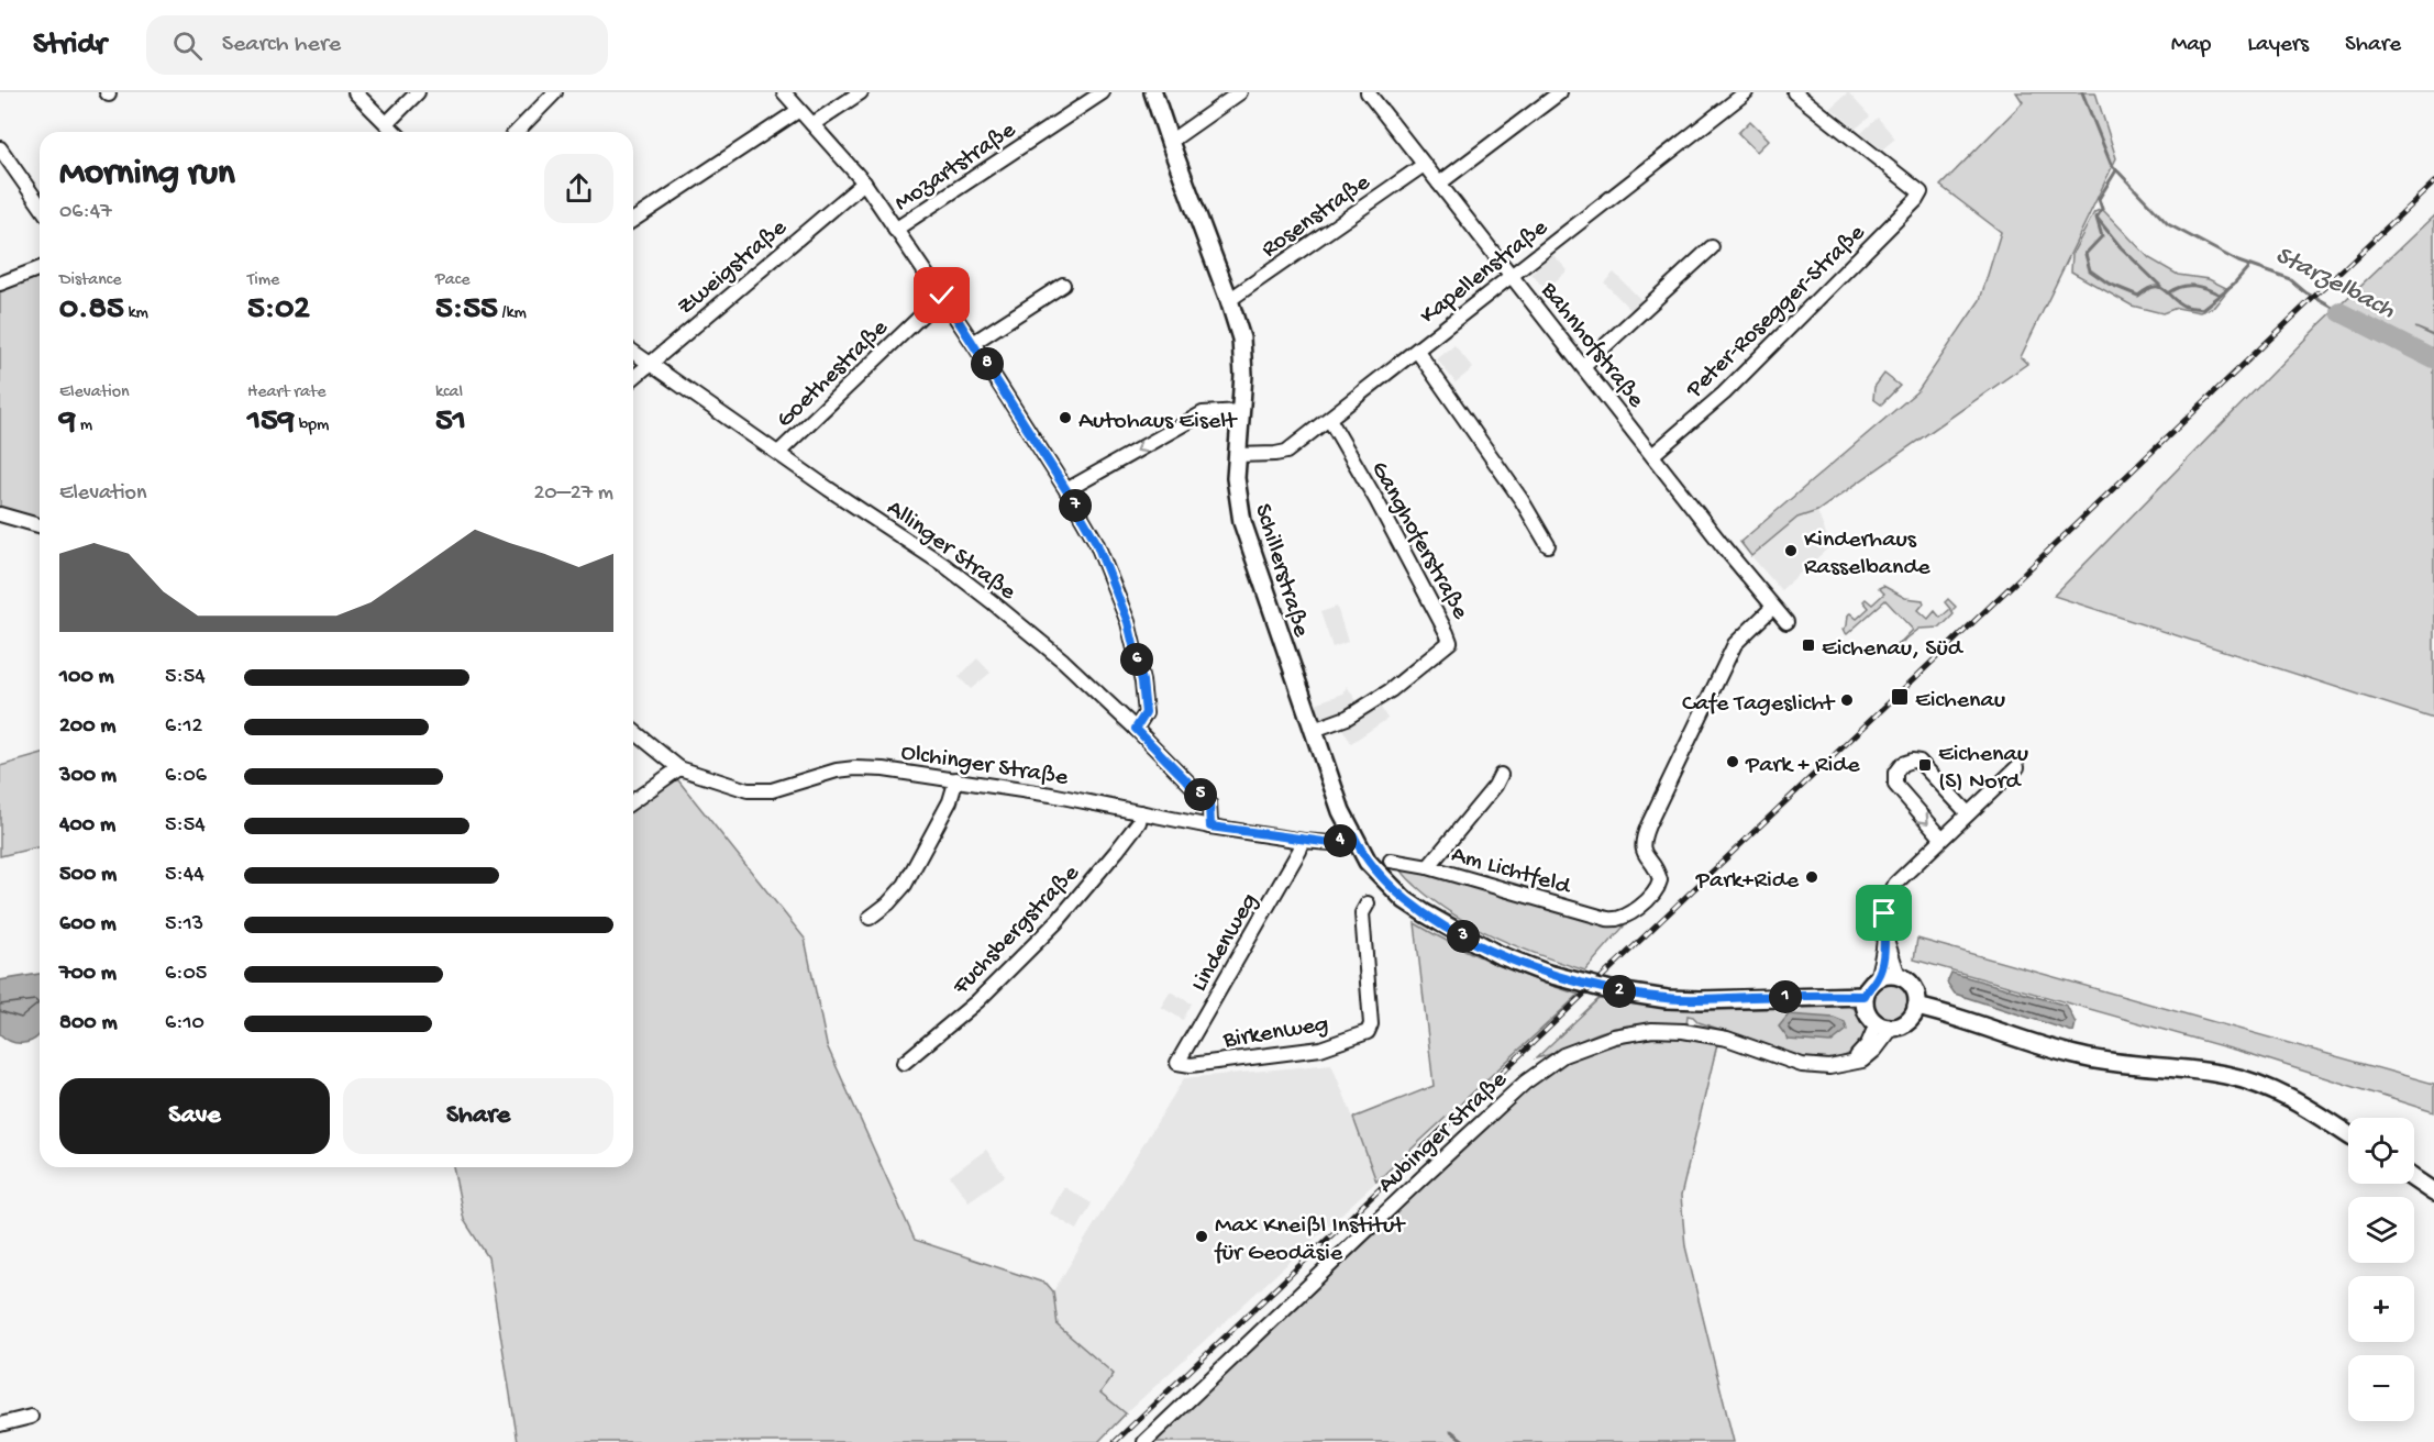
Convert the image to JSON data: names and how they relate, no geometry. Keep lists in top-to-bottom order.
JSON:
{
  "streets": {
    "main road": ["Schillerstraße"],
    "street": [
      "Mozartstraße",
      "Rosenstraße",
      "Zweigstraße",
      "Kapellenstraße",
      "Peter-Rosegger-Straße",
      "Bahnhofstraße",
      "Goethestraße",
      "Ganghoferstraße",
      "Allinger Straße",
      "Olchinger Straße",
      "Am Lichtfeld",
      "Fuchsbergstraße",
      "Lindenweg",
      "Birkenweg",
      "Aubinger Straße"
    ]
  },
  "crossings": [
    ["Rosenstraße", "Bahnhofstraße"],
    ["Rosenstraße", "Schillerstraße"],
    ["Zweigstraße", "Allinger Straße"],
    ["Kapellenstraße", "Bahnhofstraße"],
    ["Kapellenstraße", "Ganghoferstraße"],
    ["Kapellenstraße", "Schillerstraße"],
    ["Peter-Rosegger-Straße", "Bahnhofstraße"],
    ["Bahnhofstraße", "Am Lichtfeld"],
    ["Goethestraße", "Allinger Straße"],
    ["Ganghoferstraße", "Schillerstraße"],
    ["Allinger Straße", "Olchinger Straße"],
    ["Schillerstraße", "Olchinger Straße"],
    ["Schillerstraße", "Aubinger Straße"],
    ["Olchinger Straße", "Fuchsbergstraße"],
    ["Olchinger Straße", "Lindenweg"],
    ["Lindenweg", "Birkenweg"]
  ],
  "water": ["Starzelbach"],
  "places": {
    "other": [
      "Autohaus Eiselt",
      "Kinderhaus Rasselbande",
      "Cafe Tageslicht",
      "Park + Ride",
      "Park+Ride",
      "Max Kneißl Institut für Geodäsie"
    ],
    "transit": ["Eichenau, Süd", "Eichenau", "Eichenau (S) Nord"]
  },
  "page": {
    "header": "Stridr",
    "search": "Search here",
    "nav": ["Map", "Layers", "Share"],
    "heading": ["Morning run", "06:47"],
    "stats": [
      ["Distance", "0.85 km"],
      ["Time", "5:02"],
      ["Pace", "5:55 /km"],
      ["Elevation", "9 m"],
      ["Heart rate", "159 bpm"],
      ["kcal", "51"]
    ],
    "pins": [
      "8",
      "7",
      "6",
      "5",
      "4",
      "3",
      "2",
      "1"
    ],
    "chart": ["Elevation", "20–27 m"],
    "list": [
      {
        "name": "100 m",
        "note": "5:54"
      },
      {
        "name": "200 m",
        "note": "6:12"
      },
      {
        "name": "300 m",
        "note": "6:06"
      },
      {
        "name": "400 m",
        "note": "5:54"
      },
      {
        "name": "500 m",
        "note": "5:44"
      },
      {
        "name": "600 m",
        "note": "5:13"
      },
      {
        "name": "700 m",
        "note": "6:05"
      },
      {
        "name": "800 m",
        "note": "6:10"
      }
    ],
    "buttons": ["Save", "Share"],
    "map_buttons": ["+", "−"]
  }
}
